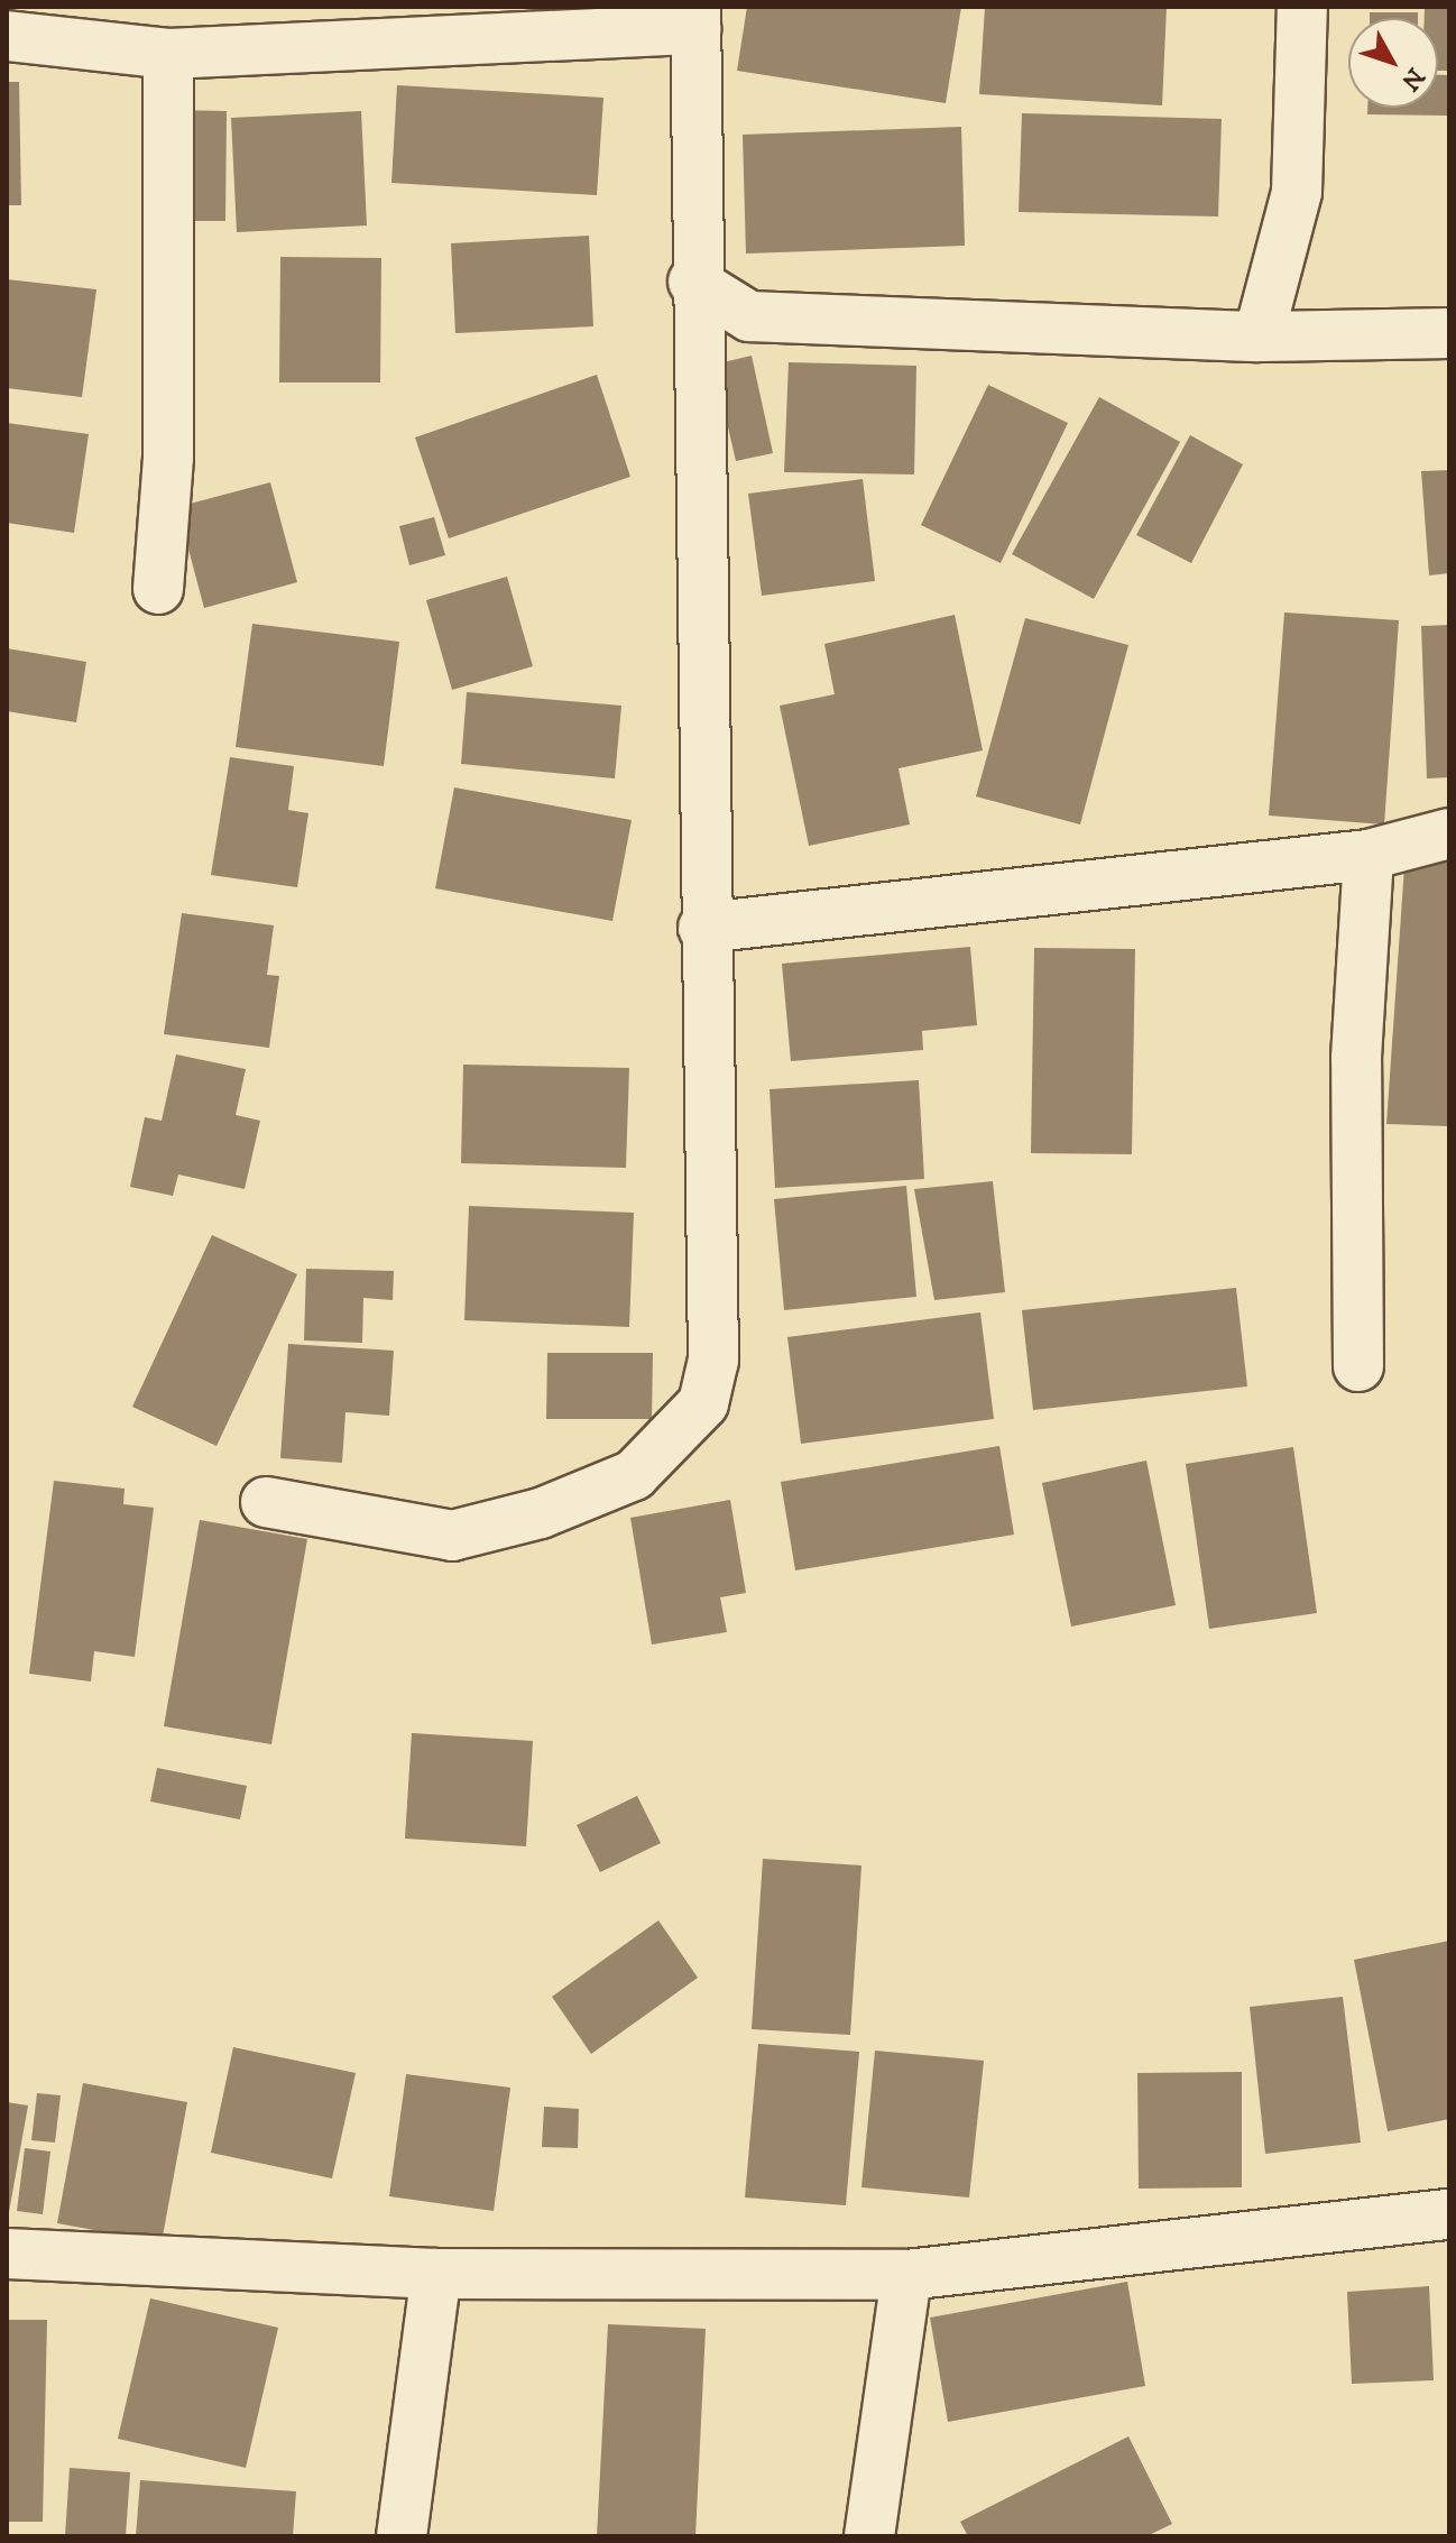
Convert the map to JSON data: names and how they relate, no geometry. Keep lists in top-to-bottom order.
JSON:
{
  "north": "bottom right"
}
